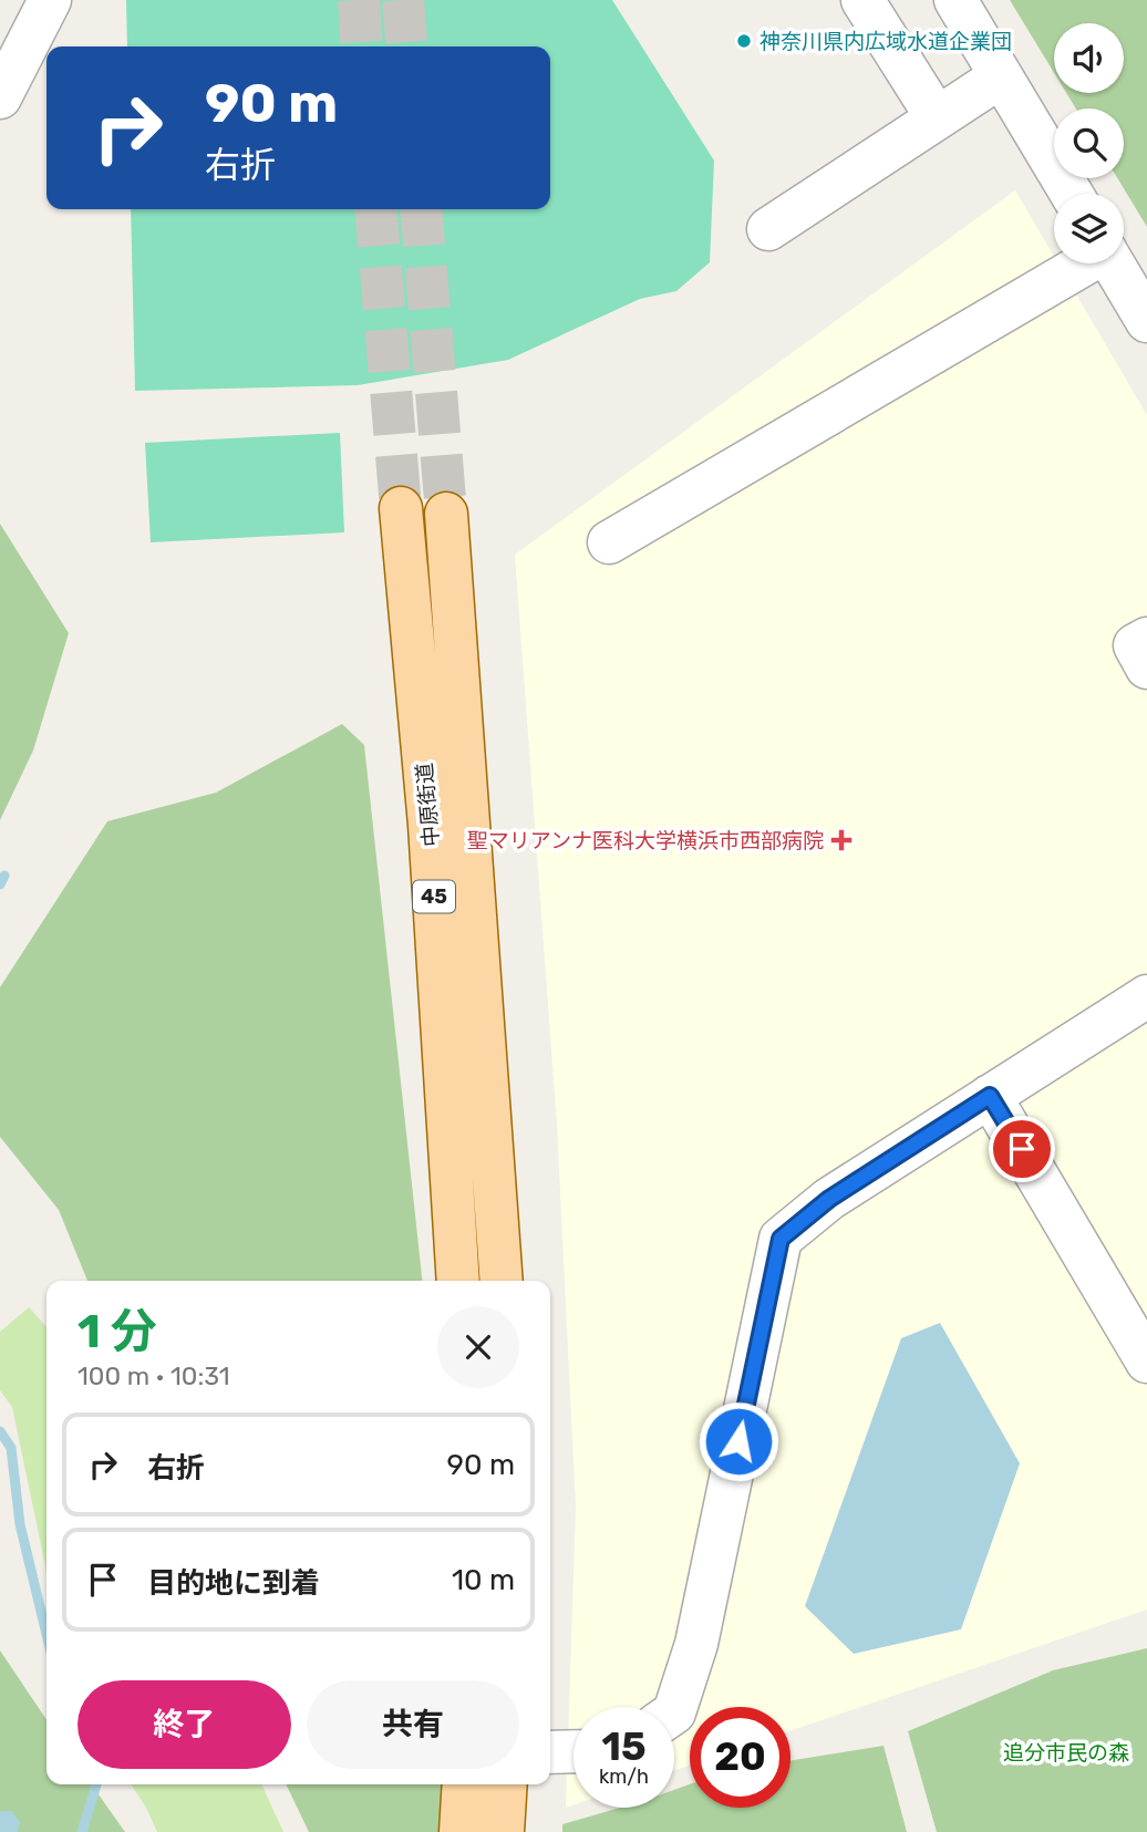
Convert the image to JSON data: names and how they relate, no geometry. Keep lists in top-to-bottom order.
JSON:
{
  "streets": {
    "main road": ["中原街道", "45"]
  },
  "parks": ["追分市民の森"],
  "places": {
    "other": ["神奈川県内広域水道企業団"],
    "health": ["聖マリアンナ医科大学横浜市西部病院"]
  },
  "page": {
    "turn": ["90 m", "右折"],
    "heading": ["1 分", "100 m · 10:31"],
    "list": [
      {
        "name": "右折",
        "value": "90 m"
      },
      {
        "name": "目的地に到着",
        "value": "10 m"
      }
    ],
    "buttons": ["終了", "共有"],
    "speed": "15 km/h",
    "limit": "20"
  }
}
